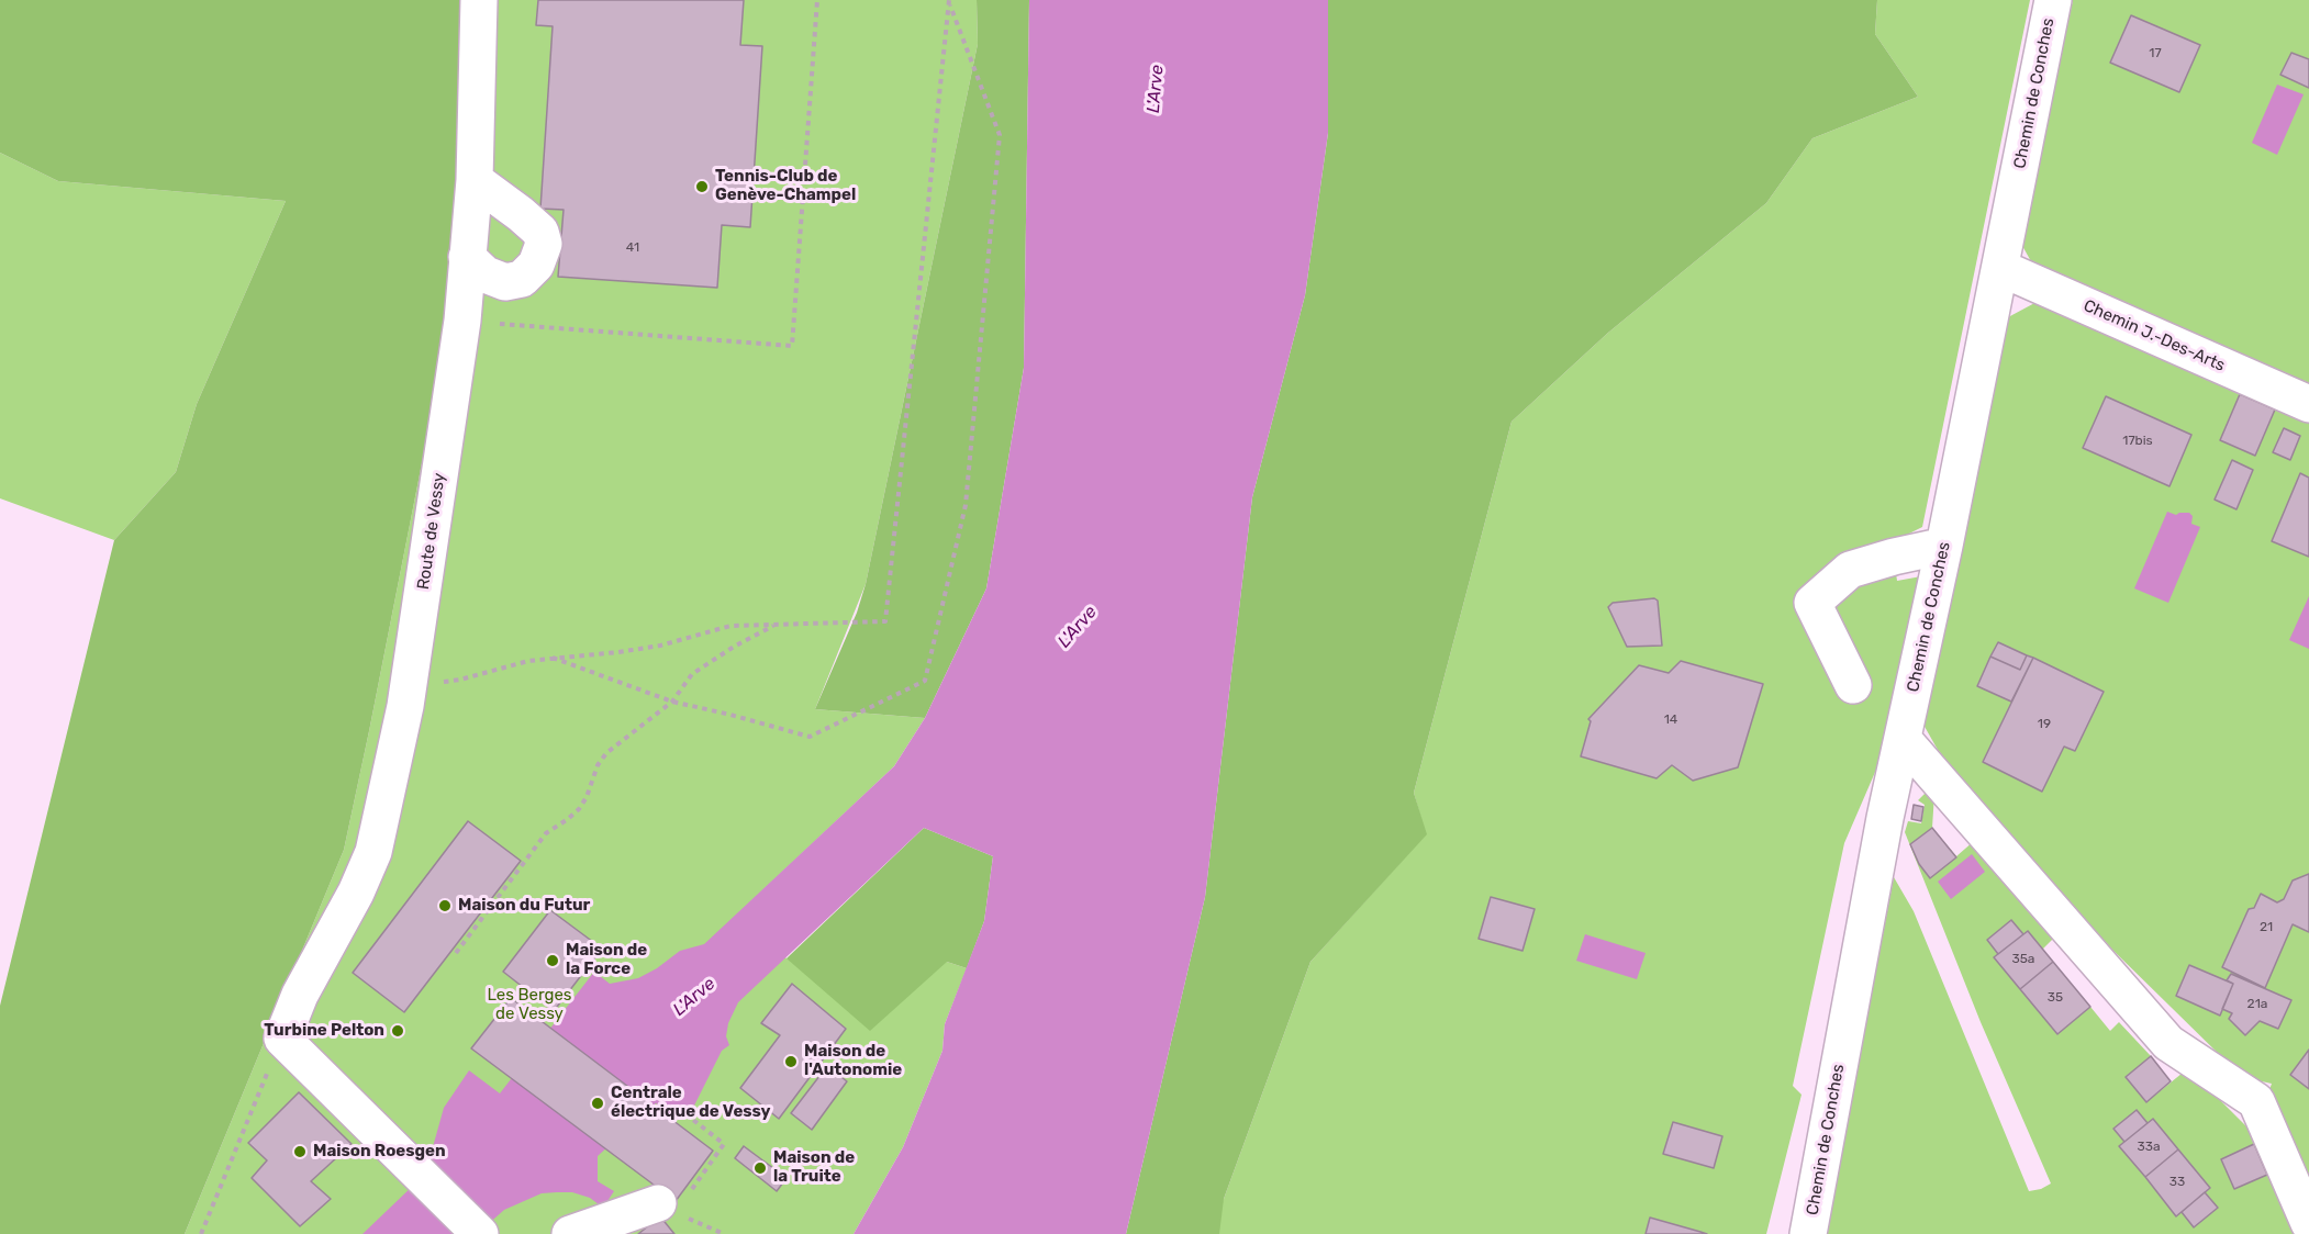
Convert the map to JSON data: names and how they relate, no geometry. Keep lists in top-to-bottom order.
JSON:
{
  "streets": {
    "street": ["Chemin de Conches", "Chemin J.-Des-Arts", "Route de Vessy"]
  },
  "crossings": [
    ["Chemin de Conches", "Chemin J.-Des-Arts"]
  ],
  "water": ["L'Arve"],
  "parks": ["Les Berges de Vessy"],
  "places": [
    "Tennis-Club de Genève-Champel",
    "Maison du Futur",
    "Maison de la Force",
    "Turbine Pelton",
    "Maison de l'Autonomie",
    "Centrale électrique de Vessy",
    "Maison Roesgen",
    "Maison de la Truite"
  ],
  "house_numbers": [
    "17",
    "41",
    "17bis",
    "14",
    "19",
    "21",
    "35a",
    "35",
    "21a",
    "33a",
    "33"
  ]
}
